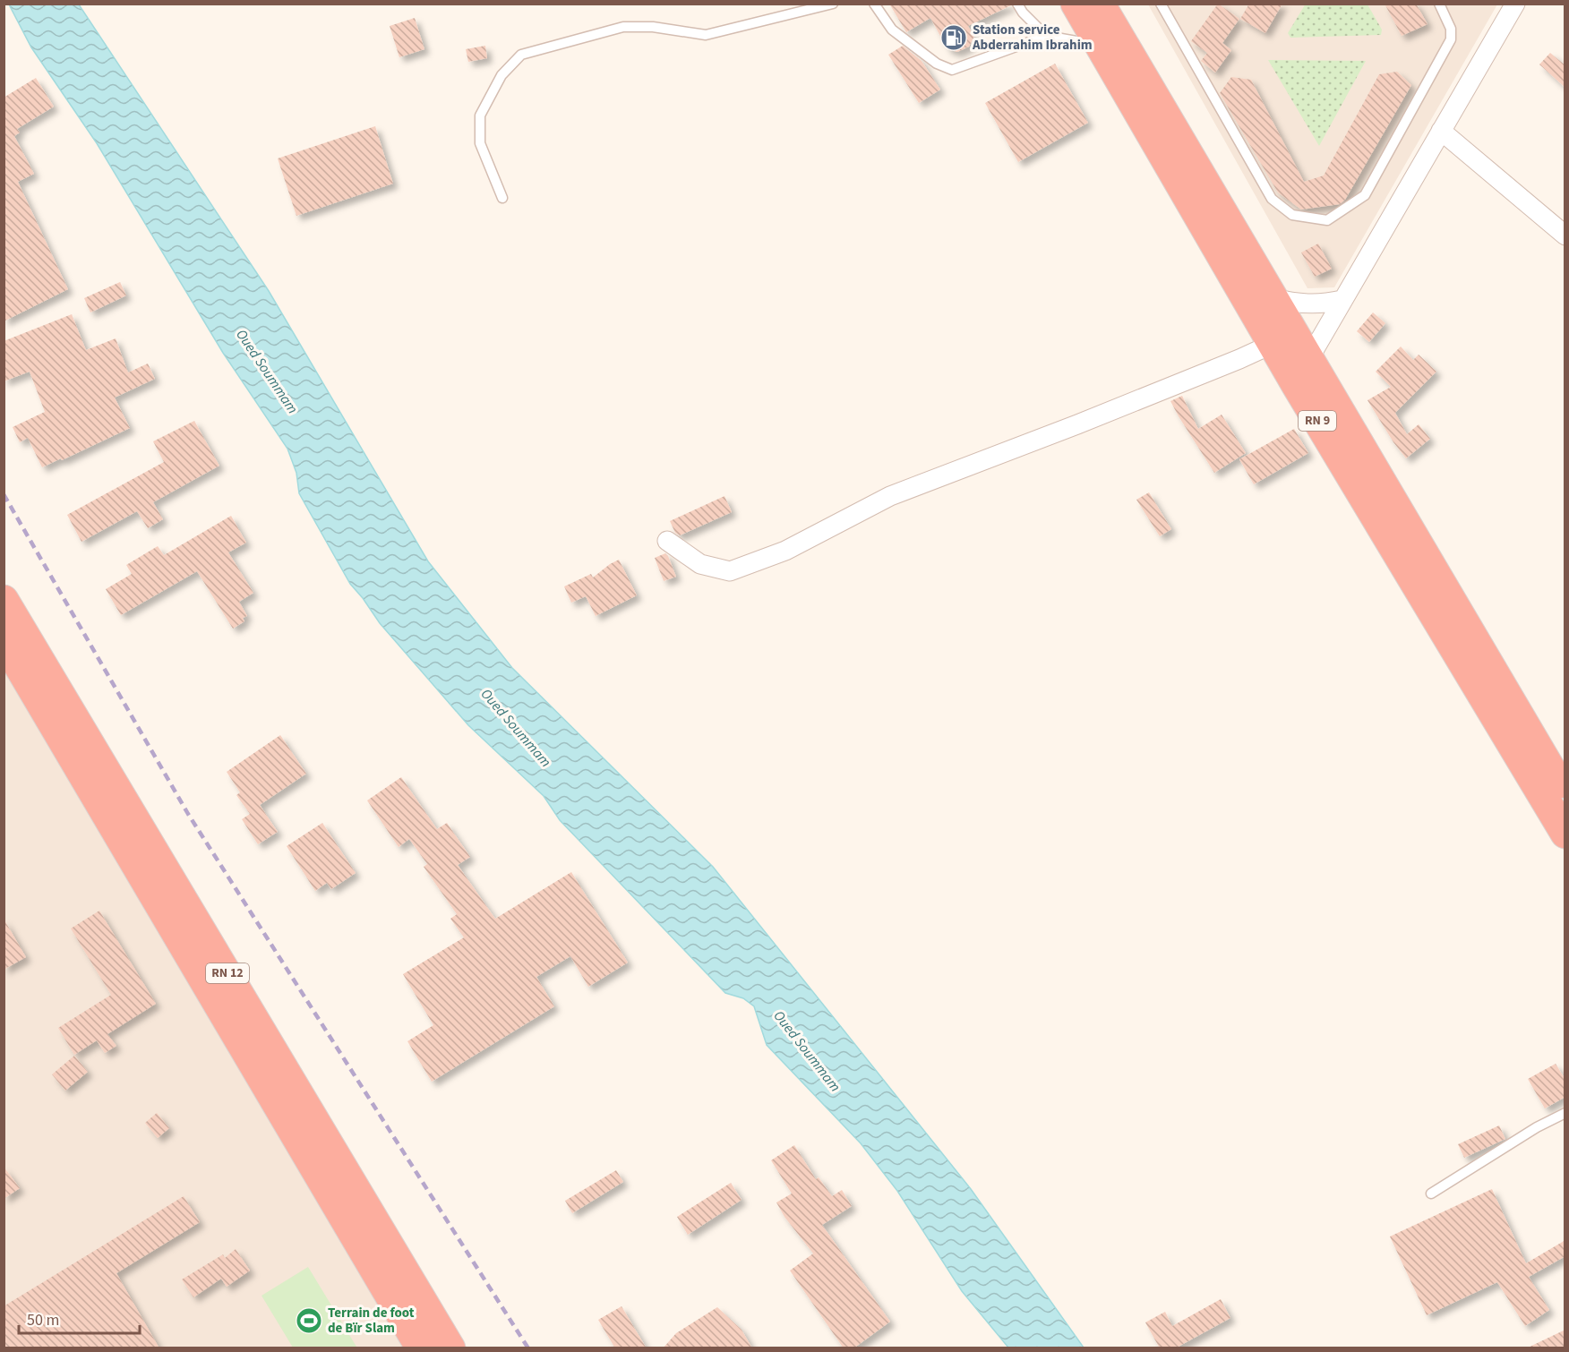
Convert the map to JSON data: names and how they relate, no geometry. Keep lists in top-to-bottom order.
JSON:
{
  "streets": {
    "highway": ["RN 9", "RN 12"]
  },
  "water": ["Oued Soummam"],
  "places": {
    "fuel station": ["Station service Abderrahim Ibrahim"],
    "sports": ["Terrain de foot de Bïr Slam"]
  },
  "scale_bar": "50 m"
}
